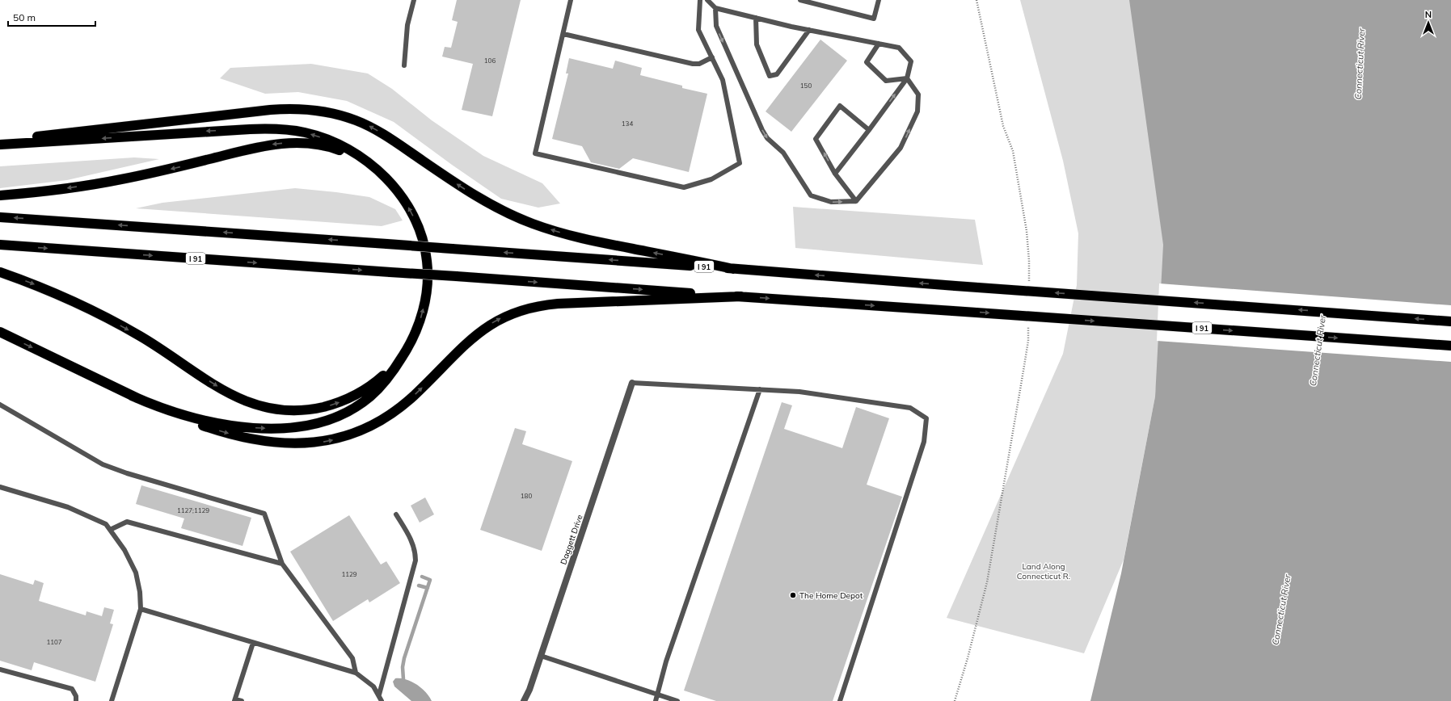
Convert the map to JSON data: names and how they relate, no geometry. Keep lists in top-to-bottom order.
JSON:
{
  "streets": {
    "highway": ["I 91"],
    "street": ["Daggett Drive"]
  },
  "water": ["Connecticut River"],
  "parks": ["Land Along Connecticut R."],
  "places": ["The Home Depot"],
  "house_numbers": [
    "106",
    "150",
    "134",
    "180",
    "1127;1129",
    "1129",
    "1107"
  ],
  "scale_bar": "50 m",
  "north": "top"
}
